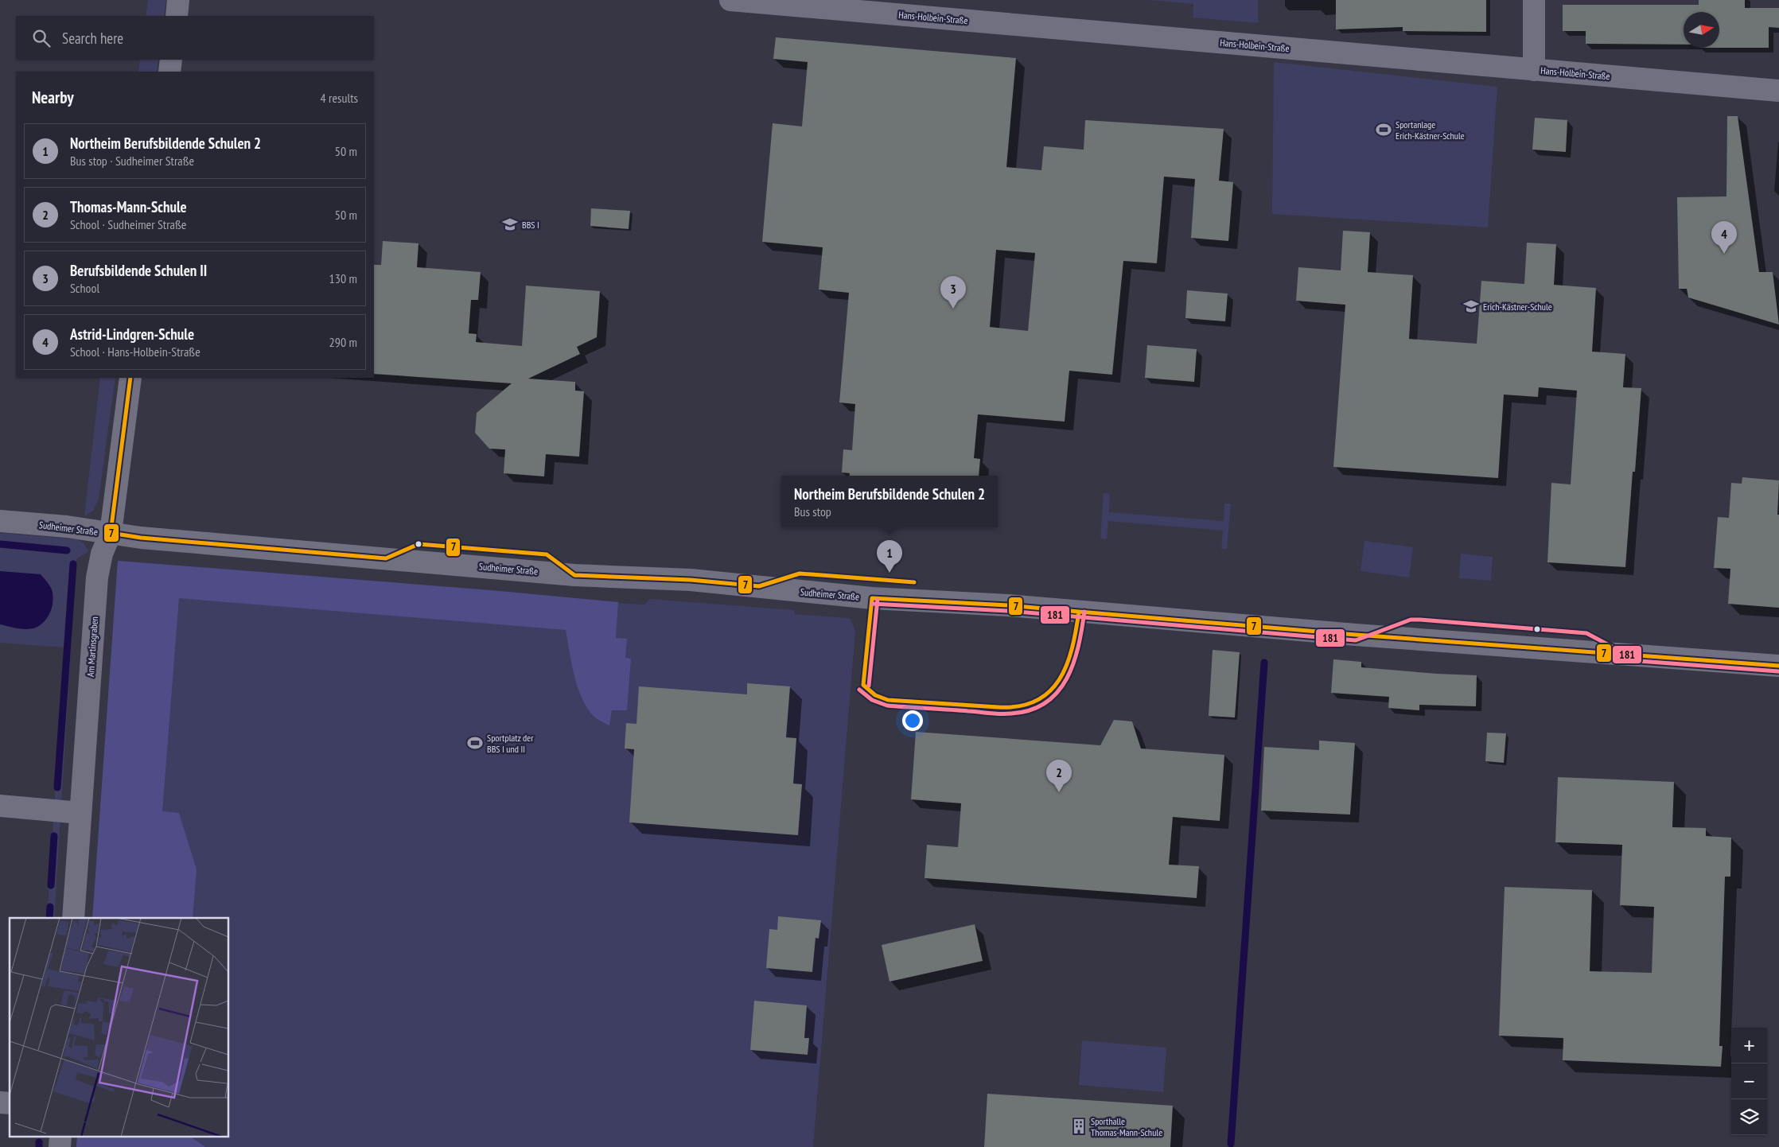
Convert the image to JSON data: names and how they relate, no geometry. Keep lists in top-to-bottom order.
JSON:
{
  "streets": {
    "street": ["Hans-Holbein-Straße", "Sudheimer Straße", "Am Martinsgraben"]
  },
  "crossings": [
    ["Sudheimer Straße", "Am Martinsgraben"]
  ],
  "places": {
    "sports": ["Sportanlage Erich-Kästner-Schule", "Sportplatz der BBS I und II"],
    "school or university": ["BBS I", "Erich-Kästner-Schule"],
    "building": ["Sporthalle Thomas-Mann-Schule"]
  },
  "lines": ["transit line 7", "transit line 181"],
  "north": "right",
  "page": {
    "search": "Search here",
    "heading": ["Nearby", "4 results"],
    "list": [
      {
        "mark": "1",
        "name": "Northeim Berufsbildende Schulen 2",
        "note": "Bus stop · Sudheimer Straße",
        "value": "50 m"
      },
      {
        "mark": "2",
        "name": "Thomas-Mann-Schule",
        "note": "School · Sudheimer Straße",
        "value": "50 m"
      },
      {
        "mark": "3",
        "name": "Berufsbildende Schulen II",
        "note": "School",
        "value": "130 m"
      },
      {
        "mark": "4",
        "name": "Astrid-Lindgren-Schule",
        "note": "School · Hans-Holbein-Straße",
        "value": "290 m"
      }
    ],
    "pins": [
      "4",
      "3",
      "1",
      "2"
    ],
    "popup": ["Northeim Berufsbildende Schulen 2", "Bus stop"],
    "map_buttons": ["+", "−"]
  }
}
